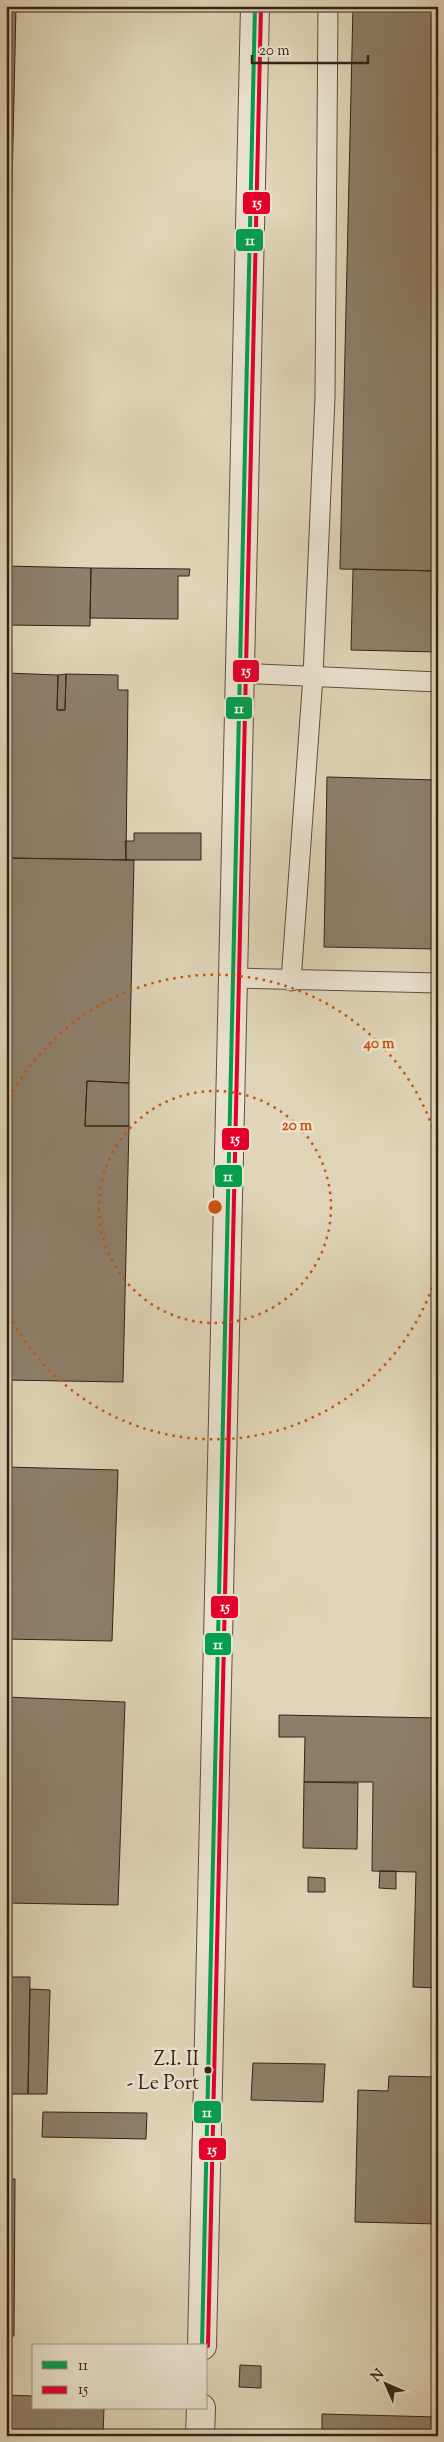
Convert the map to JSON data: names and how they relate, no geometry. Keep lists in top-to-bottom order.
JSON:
{
  "places": ["Z.I. II - Le Port"],
  "lines": ["transit line 11", "transit line 15"],
  "legend": ["11", "15"],
  "scale_bar": "20 m",
  "north": "top left",
  "rings": ["40 m", "20 m"]
}
